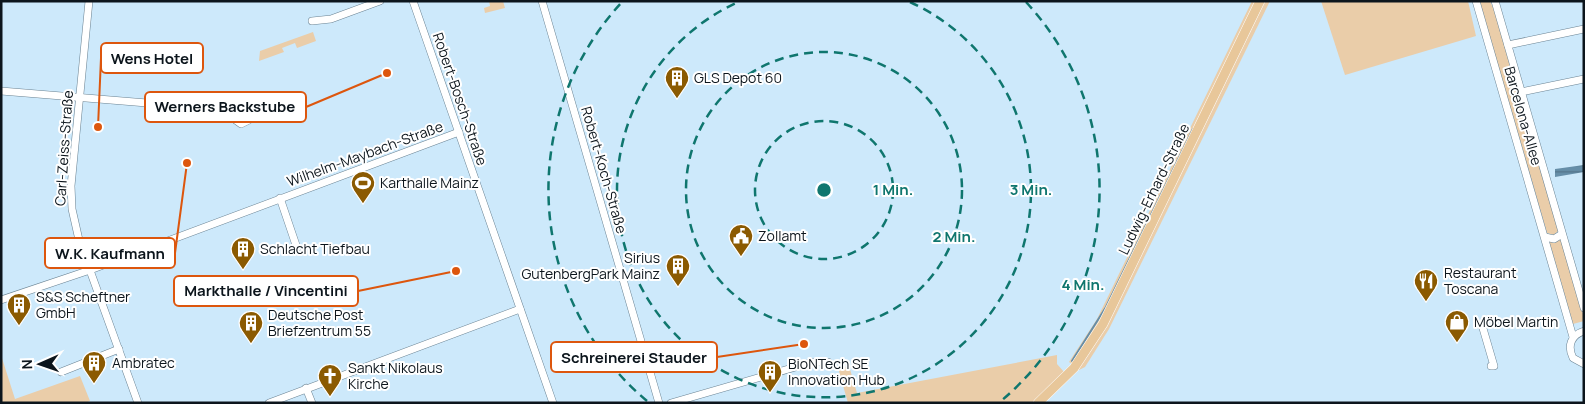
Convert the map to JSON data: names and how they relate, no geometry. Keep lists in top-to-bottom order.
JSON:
{
  "streets": {
    "main road": ["Ludwig-Erhard-Straße"],
    "street": [
      "Robert-Bosch-Straße",
      "Barcelona-Allee",
      "Carl-Zeiss-Straße",
      "Wilhelm-Maybach-Straße",
      "Robert-Koch-Straße"
    ]
  },
  "crossings": [
    ["Robert-Bosch-Straße", "Wilhelm-Maybach-Straße"],
    ["Carl-Zeiss-Straße", "Wilhelm-Maybach-Straße"]
  ],
  "places": {
    "other": [
      "Werners Backstube",
      "Wens Hotel",
      "W.K. Kaufmann",
      "Markthalle / Vincentini",
      "Schreinerei Stauder"
    ],
    "building": [
      "GLS Depot 60",
      "Schlacht Tiefbau",
      "Sirius GutenbergPark Mainz",
      "S&S Scheftner GmbH",
      "Deutsche Post Briefzentrum 55",
      "Ambratec",
      "BioNTech SE Innovation Hub"
    ],
    "sports": ["Karthalle Mainz"],
    "public building": ["Zollamt"],
    "restaurant": ["Restaurant Toscana"],
    "shop": ["Möbel Martin"],
    "church": ["Sankt Nikolaus Kirche"]
  },
  "north": "left",
  "rings": [
    "1 Min.",
    "3 Min.",
    "2 Min.",
    "4 Min."
  ]
}
